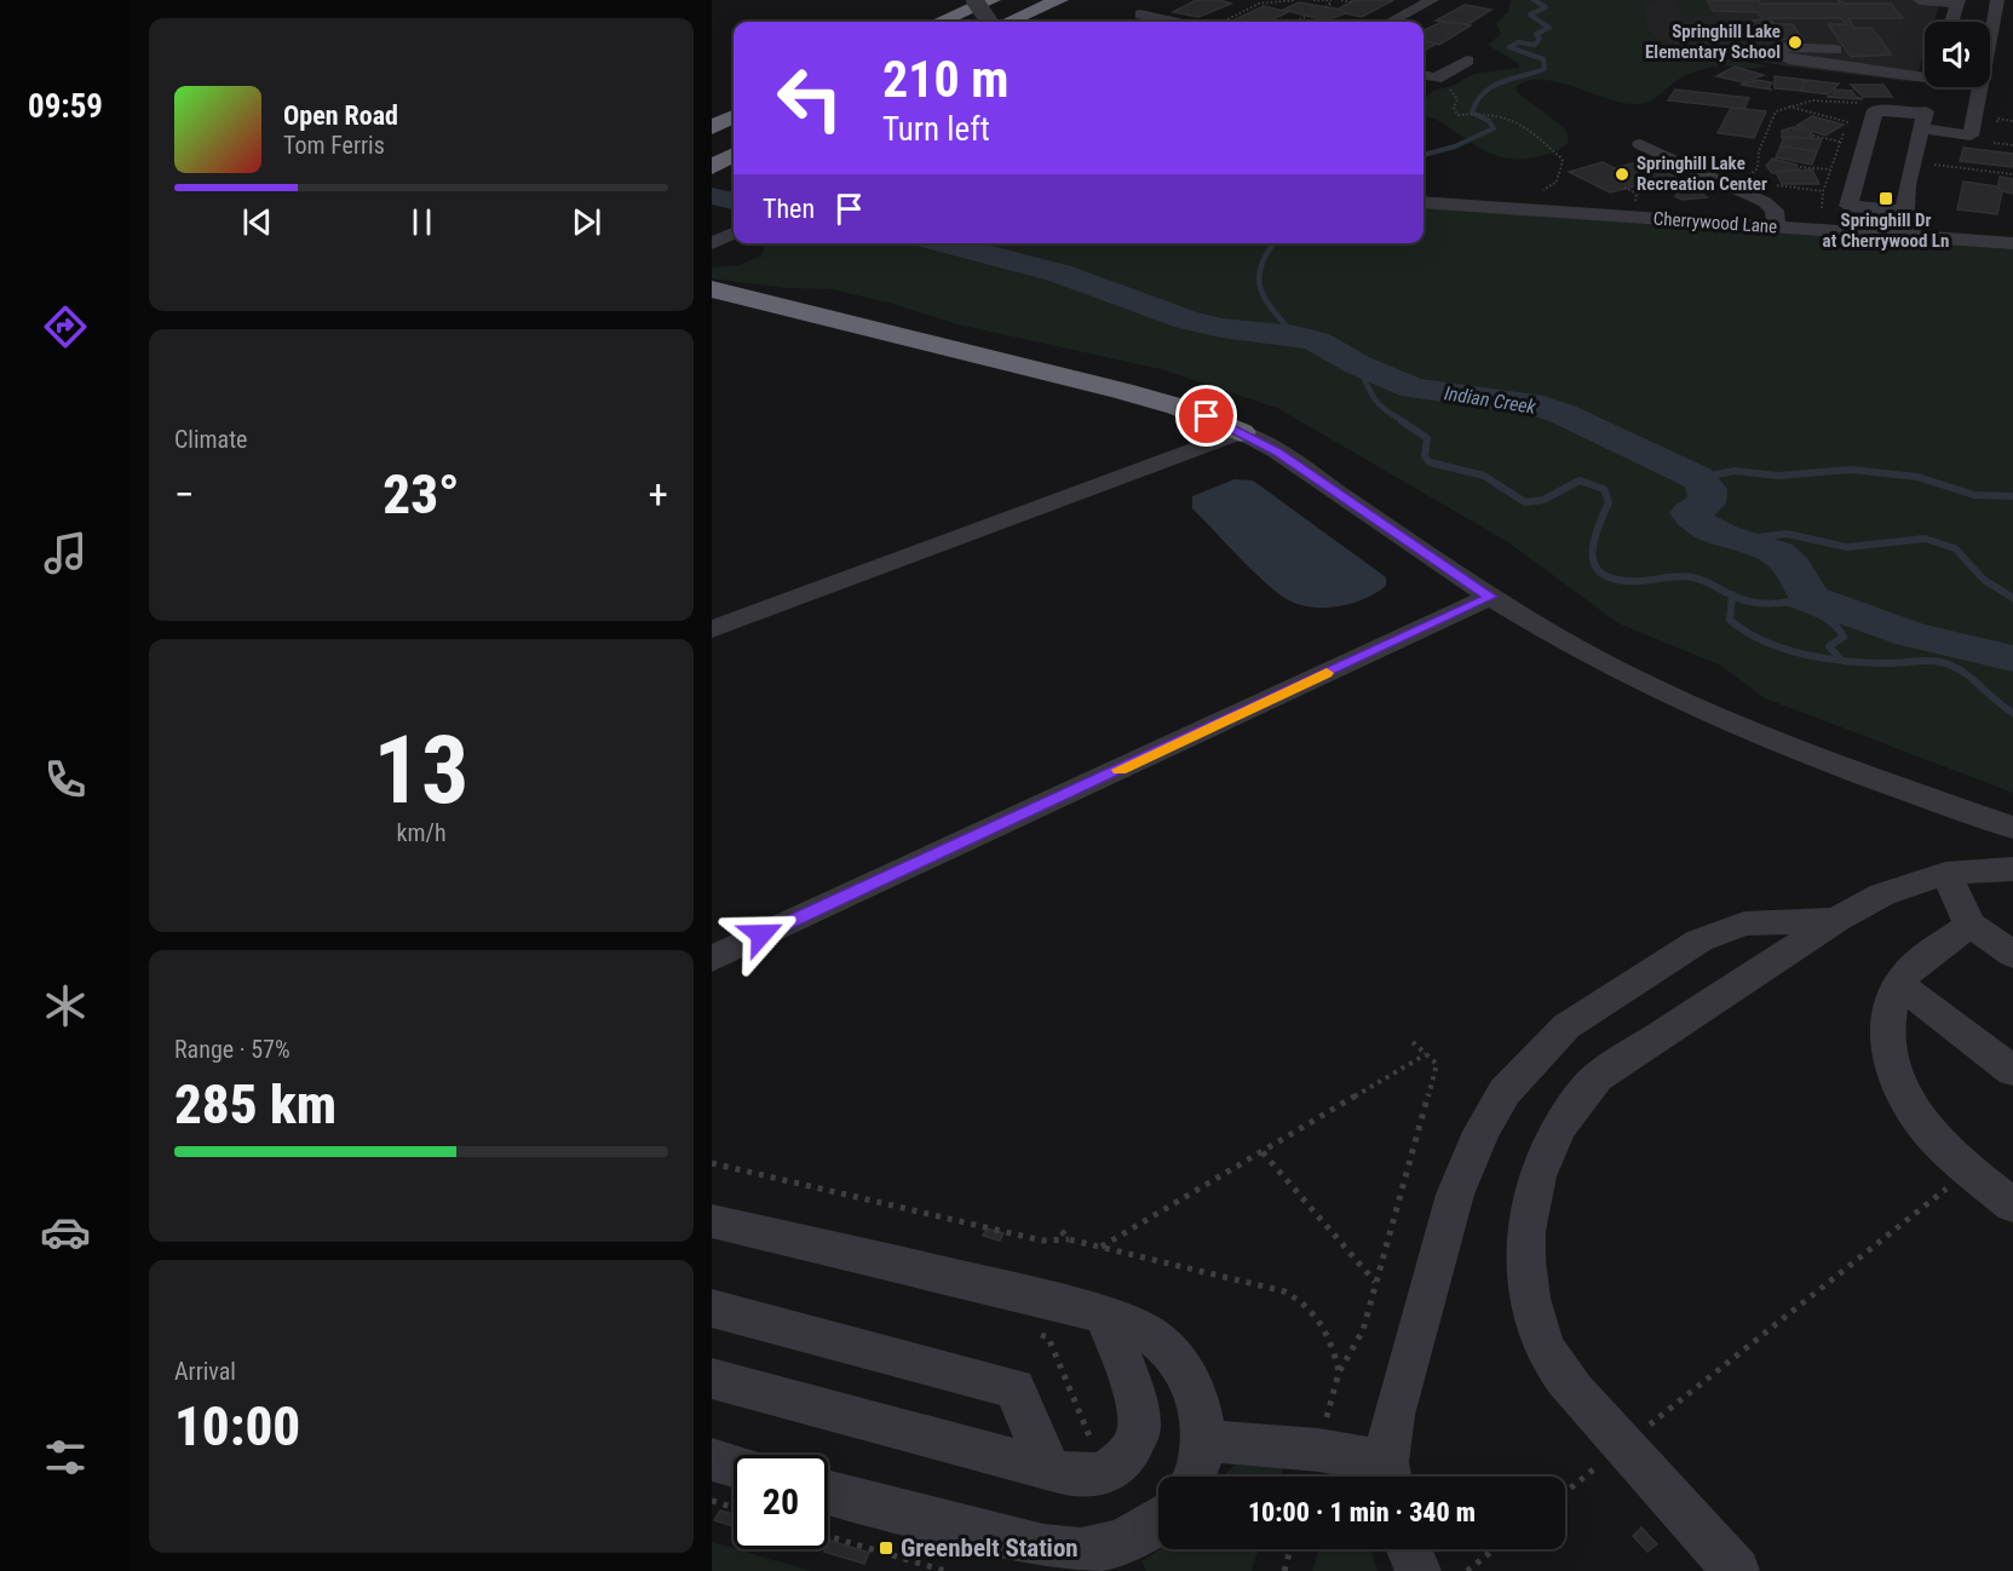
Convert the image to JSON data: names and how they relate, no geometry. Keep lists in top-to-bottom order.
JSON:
{
  "streets": {
    "street": ["Cherrywood Lane"]
  },
  "water": ["Indian Creek"],
  "places": {
    "other": ["Springhill Lake Elementary School", "Springhill Lake Recreation Center"],
    "transit": ["Springhill Dr at Cherrywood Ln", "Greenbelt Station"]
  },
  "page": {
    "tabs": "09:59",
    "turn": ["210 m", "Turn left"],
    "song": ["Open Road", "Tom Ferris"],
    "then": "Then",
    "tile": [
      "Climate",
      ["13", "km/h"],
      ["Range · 57%", "285 km"],
      ["Arrival", "10:00"]
    ],
    "heat": ["−", "23°", "+"],
    "limit": "20",
    "trip": "10:00 · 1 min · 340 m"
  }
}
